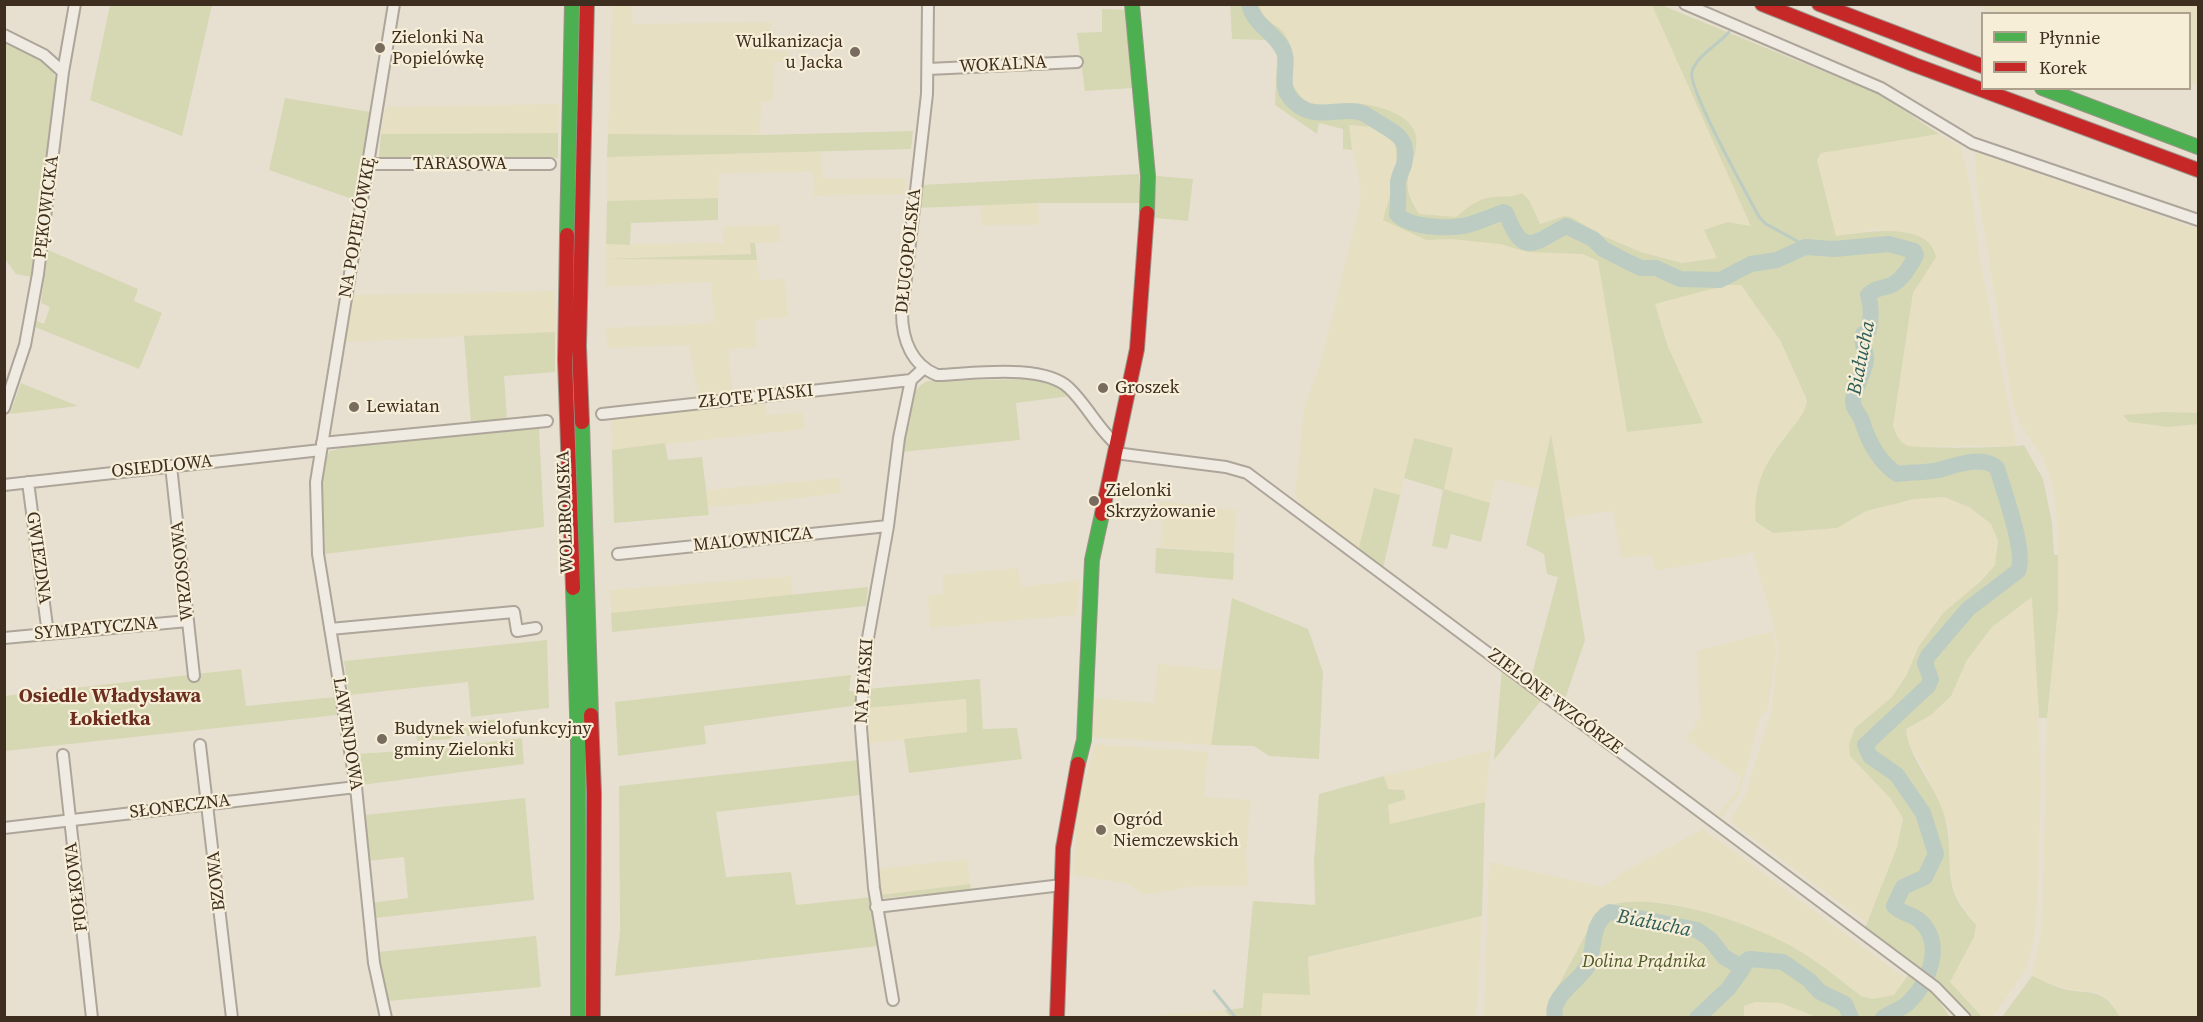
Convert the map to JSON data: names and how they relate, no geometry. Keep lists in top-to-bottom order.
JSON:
{
  "streets": {
    "main road": ["WOLBROMSKA"],
    "street": [
      "WOKALNA",
      "TARASOWA",
      "PĘKOWICKA",
      "NA POPIELÓWKĘ",
      "DŁUGOPOLSKA",
      "ZŁOTE PIASKI",
      "OSIEDLOWA",
      "MALOWNICZA",
      "GWIEZDNA",
      "WRZOSOWA",
      "SYMPATYCZNA",
      "NA PIASKI",
      "ZIELONE WZGÓRZE",
      "LAWENDOWA",
      "SŁONECZNA",
      "BZOWA",
      "FIOŁKOWA"
    ]
  },
  "crossings": [
    ["WOKALNA", "DŁUGOPOLSKA"],
    ["TARASOWA", "NA POPIELÓWKĘ"],
    ["NA POPIELÓWKĘ", "OSIEDLOWA"],
    ["NA POPIELÓWKĘ", "LAWENDOWA"],
    ["ZŁOTE PIASKI", "NA PIASKI"],
    ["OSIEDLOWA", "GWIEZDNA"],
    ["OSIEDLOWA", "WRZOSOWA"],
    ["OSIEDLOWA", "LAWENDOWA"],
    ["MALOWNICZA", "NA PIASKI"],
    ["GWIEZDNA", "SYMPATYCZNA"],
    ["WRZOSOWA", "SYMPATYCZNA"],
    ["LAWENDOWA", "SŁONECZNA"],
    ["SŁONECZNA", "BZOWA"],
    ["SŁONECZNA", "FIOŁKOWA"]
  ],
  "districts": ["Osiedle Władysława Łokietka"],
  "water": ["Białucha"],
  "parks": ["Dolina Prądnika"],
  "places": [
    "Zielonki Na Popielówkę",
    "Wulkanizacja u Jacka",
    "Groszek",
    "Lewiatan",
    "Zielonki Skrzyżowanie",
    "Budynek wielofunkcyjny gminy Zielonki",
    "Ogród Niemczewskich"
  ],
  "legend": ["Płynnie", "Korek"]
}
